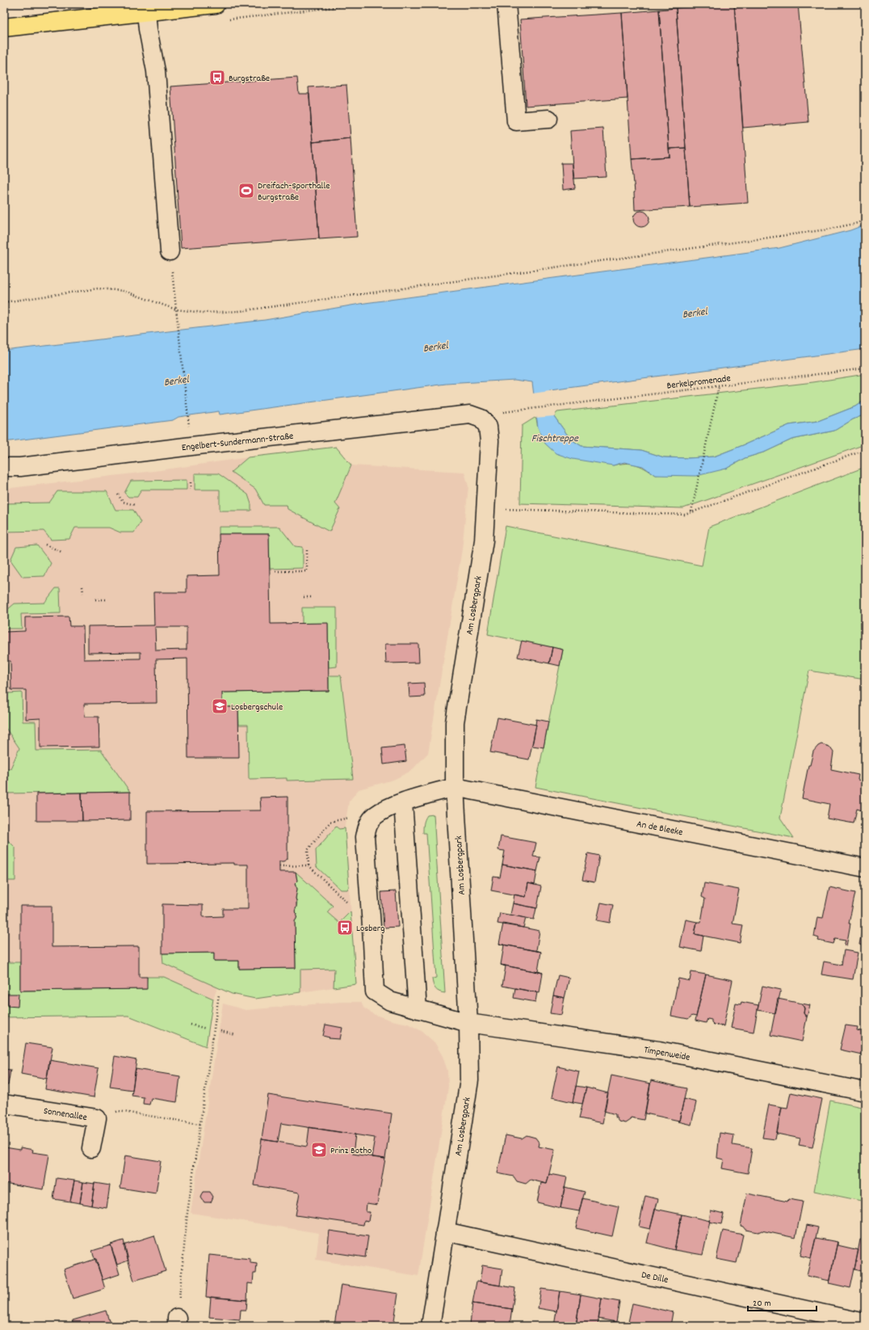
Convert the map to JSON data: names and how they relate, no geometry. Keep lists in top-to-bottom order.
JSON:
{
  "streets": {
    "street": [
      "Engelbert-Sundermann-Straße",
      "Am Losbergpark",
      "An de Bleeke",
      "Timpenweide",
      "Sonnenallee",
      "De Dille"
    ],
    "path": ["Berkelpromenade"]
  },
  "crossings": [
    ["Engelbert-Sundermann-Straße", "Am Losbergpark"],
    ["Am Losbergpark", "An de Bleeke"],
    ["Am Losbergpark", "Timpenweide"],
    ["Am Losbergpark", "De Dille"]
  ],
  "water": ["Berkel", "Fischtreppe"],
  "places": {
    "bus stop": ["Burgstraße", "Losberg"],
    "sports": ["Dreifach-Sporthalle Burgstraße"],
    "school or university": ["Losbergschule", "Prinz Botho"]
  },
  "scale_bar": "20 m"
}
